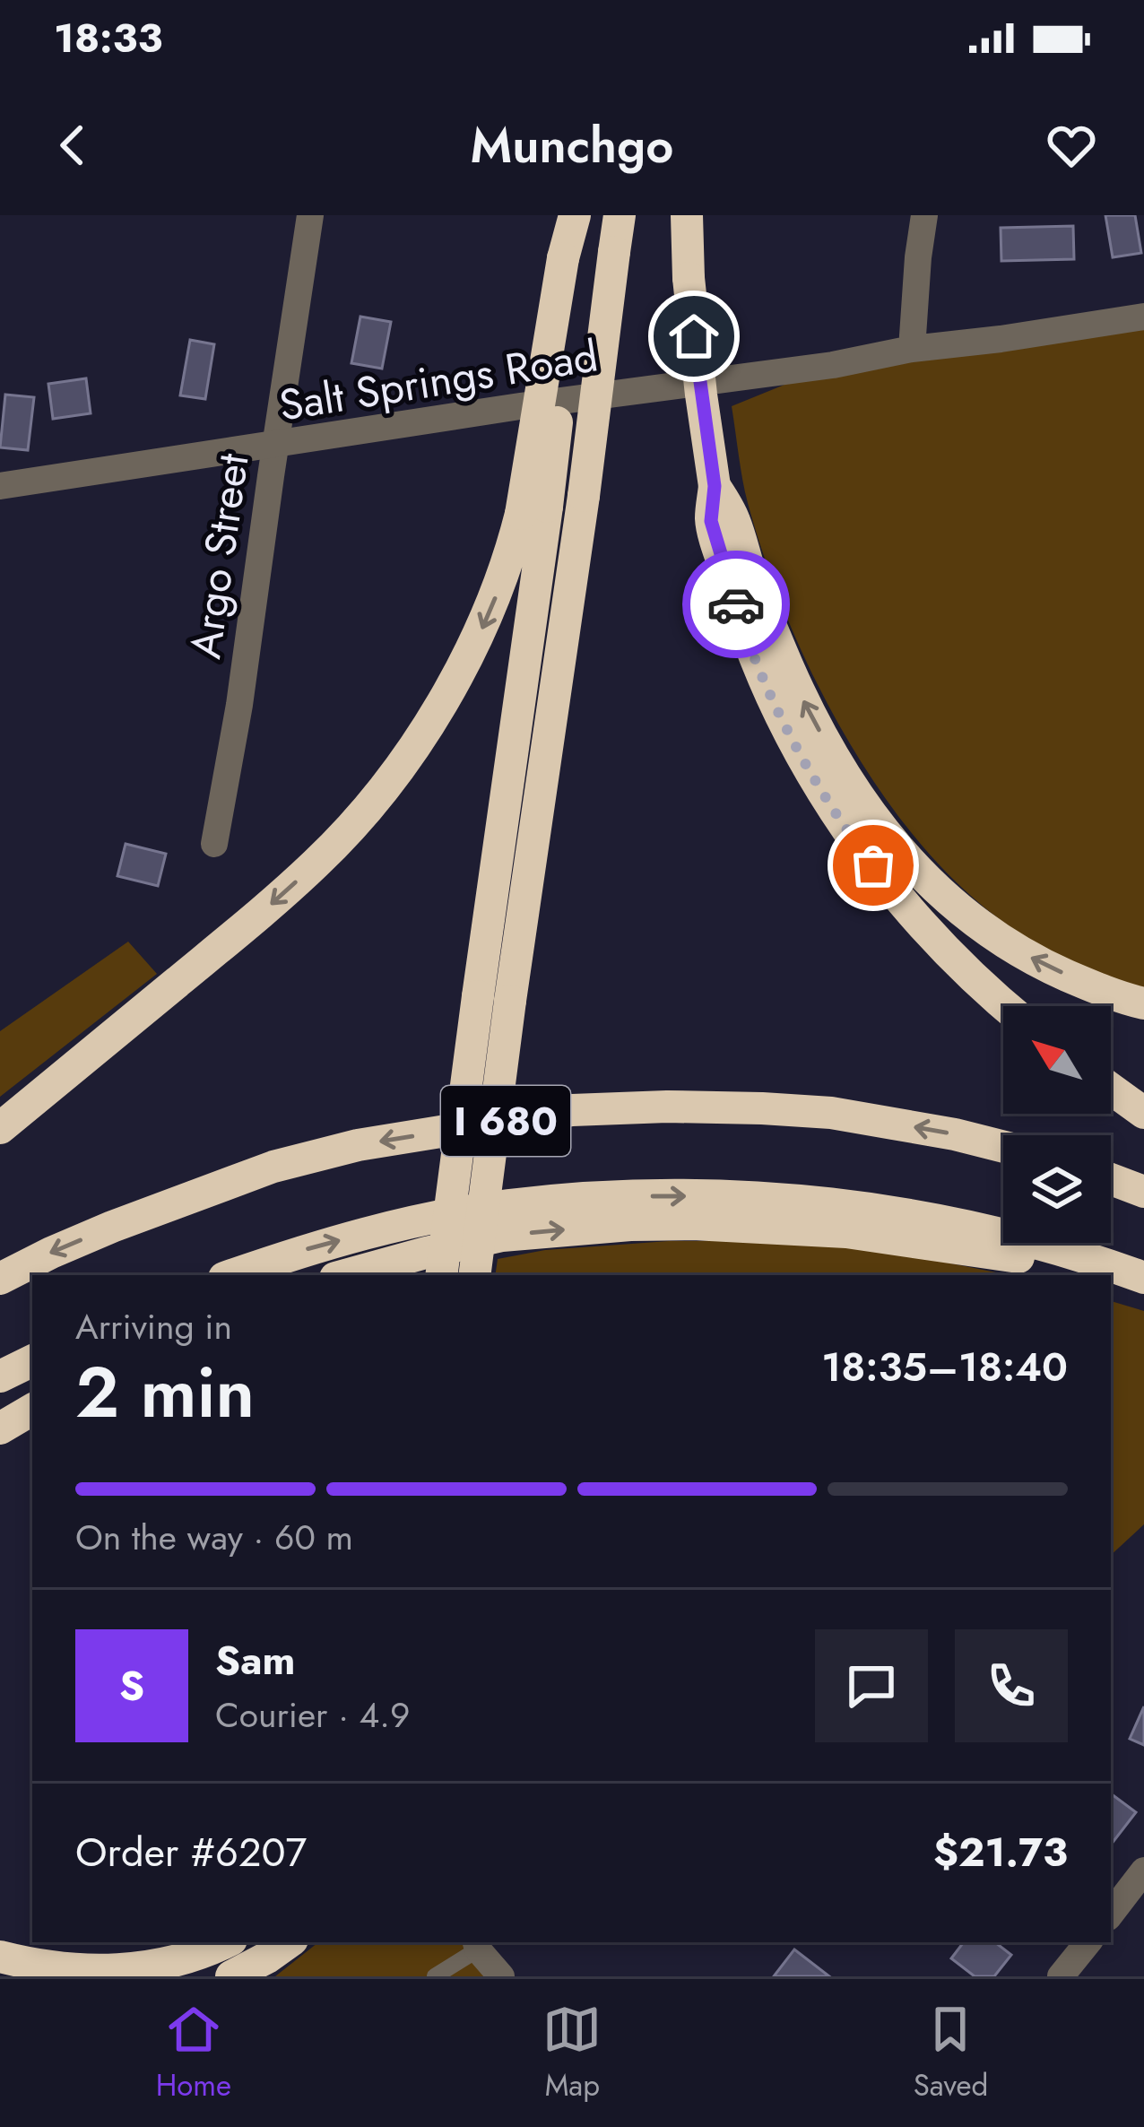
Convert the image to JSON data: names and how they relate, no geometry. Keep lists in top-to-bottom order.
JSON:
{
  "streets": {
    "highway": ["I 680"],
    "street": ["Salt Springs Road", "Argo Street"]
  },
  "crossings": [
    ["Salt Springs Road", "Argo Street"]
  ],
  "north": "top left",
  "page": {
    "status": "18:33",
    "header": "Munchgo",
    "heading": ["2 min", "Arriving in", "18:35–18:40"],
    "panel": [
      "Sam",
      "Courier · 4.9",
      "Order #6207",
      "$21.73"
    ],
    "bar": "On the way · 60 m",
    "round": "S",
    "tabs": ["Home", "Map", "Saved"]
  }
}
